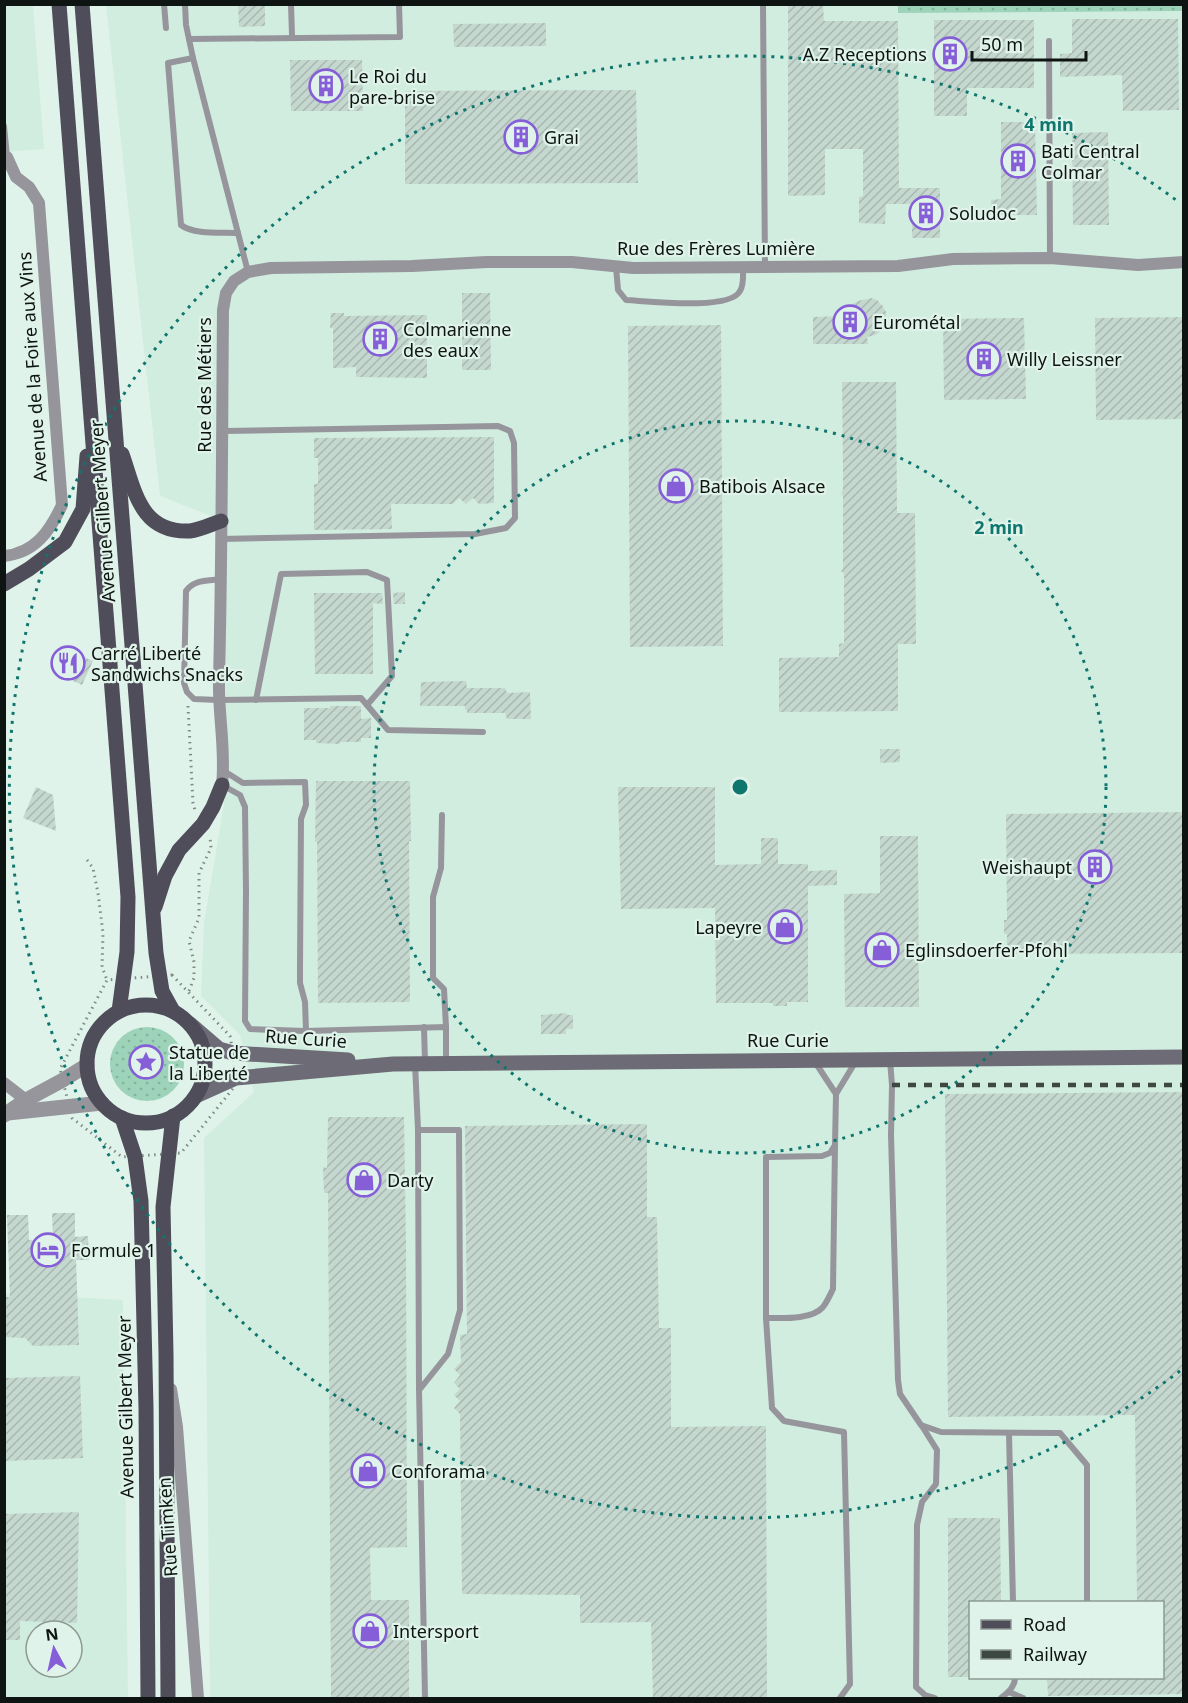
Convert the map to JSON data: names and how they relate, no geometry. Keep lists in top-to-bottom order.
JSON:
{
  "streets": {
    "main road": ["Avenue Gilbert Meyer", "Rue Curie"],
    "street": [
      "Rue des Frères Lumière",
      "Avenue de la Foire aux Vins",
      "Rue des Métiers",
      "Rue Timken"
    ]
  },
  "crossings": [
    ["Rue des Frères Lumière", "Rue des Métiers"],
    ["Avenue Gilbert Meyer", "Rue Curie"]
  ],
  "places": {
    "building": [
      "A.Z Receptions",
      "Le Roi du pare-brise",
      "Grai",
      "Bati Central Colmar",
      "Soludoc",
      "Eurométal",
      "Colmarienne des eaux",
      "Willy Leissner",
      "Weishaupt"
    ],
    "shop": [
      "Batibois Alsace",
      "Lapeyre",
      "Eglinsdoerfer-Pfohl",
      "Darty",
      "Conforama",
      "Intersport"
    ],
    "restaurant": ["Carré Liberté Sandwichs Snacks"],
    "place": ["Statue de la Liberté"],
    "hotel": ["Formule 1"]
  },
  "legend": ["Road", "Railway"],
  "scale_bar": "50 m",
  "north": "top",
  "rings": ["4 min", "2 min"]
}
